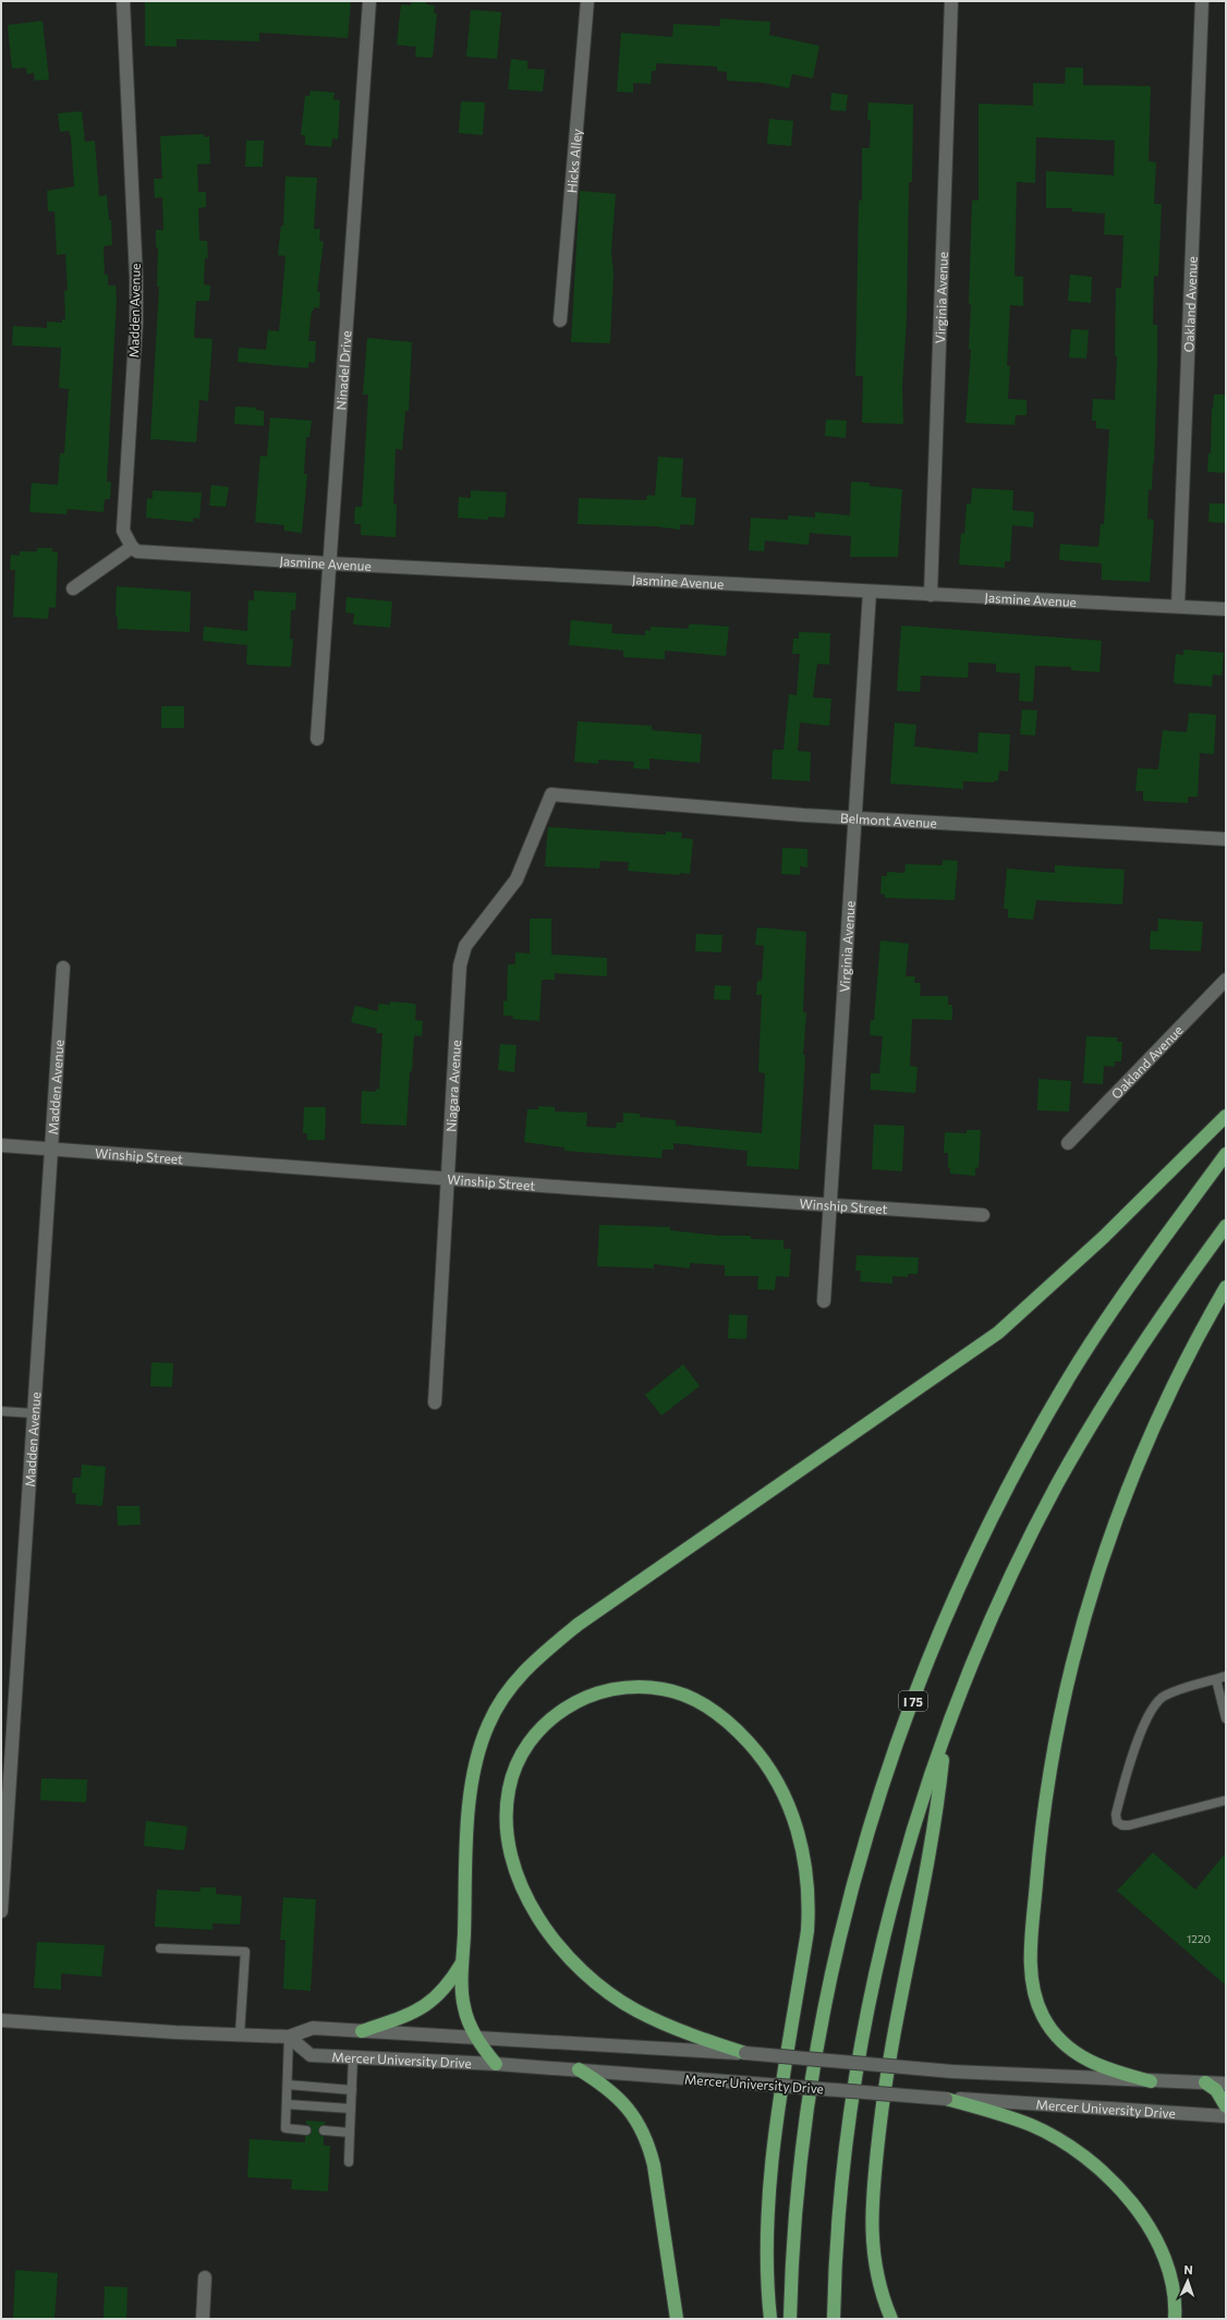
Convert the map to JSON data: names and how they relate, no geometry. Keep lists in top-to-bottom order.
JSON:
{
  "streets": {
    "highway": ["I 75"],
    "street": [
      "Hicks Alley",
      "Virginia Avenue",
      "Oakland Avenue",
      "Madden Avenue",
      "Ninadel Drive",
      "Jasmine Avenue",
      "Belmont Avenue",
      "Niagara Avenue",
      "Winship Street",
      "Mercer University Drive"
    ]
  },
  "crossings": [
    ["Virginia Avenue", "Jasmine Avenue"],
    ["Virginia Avenue", "Belmont Avenue"],
    ["Virginia Avenue", "Winship Street"],
    ["Oakland Avenue", "Jasmine Avenue"],
    ["Madden Avenue", "Jasmine Avenue"],
    ["Madden Avenue", "Winship Street"],
    ["Ninadel Drive", "Jasmine Avenue"],
    ["Belmont Avenue", "Niagara Avenue"],
    ["Niagara Avenue", "Winship Street"]
  ],
  "house_numbers": ["1220"],
  "north": "top"
}
